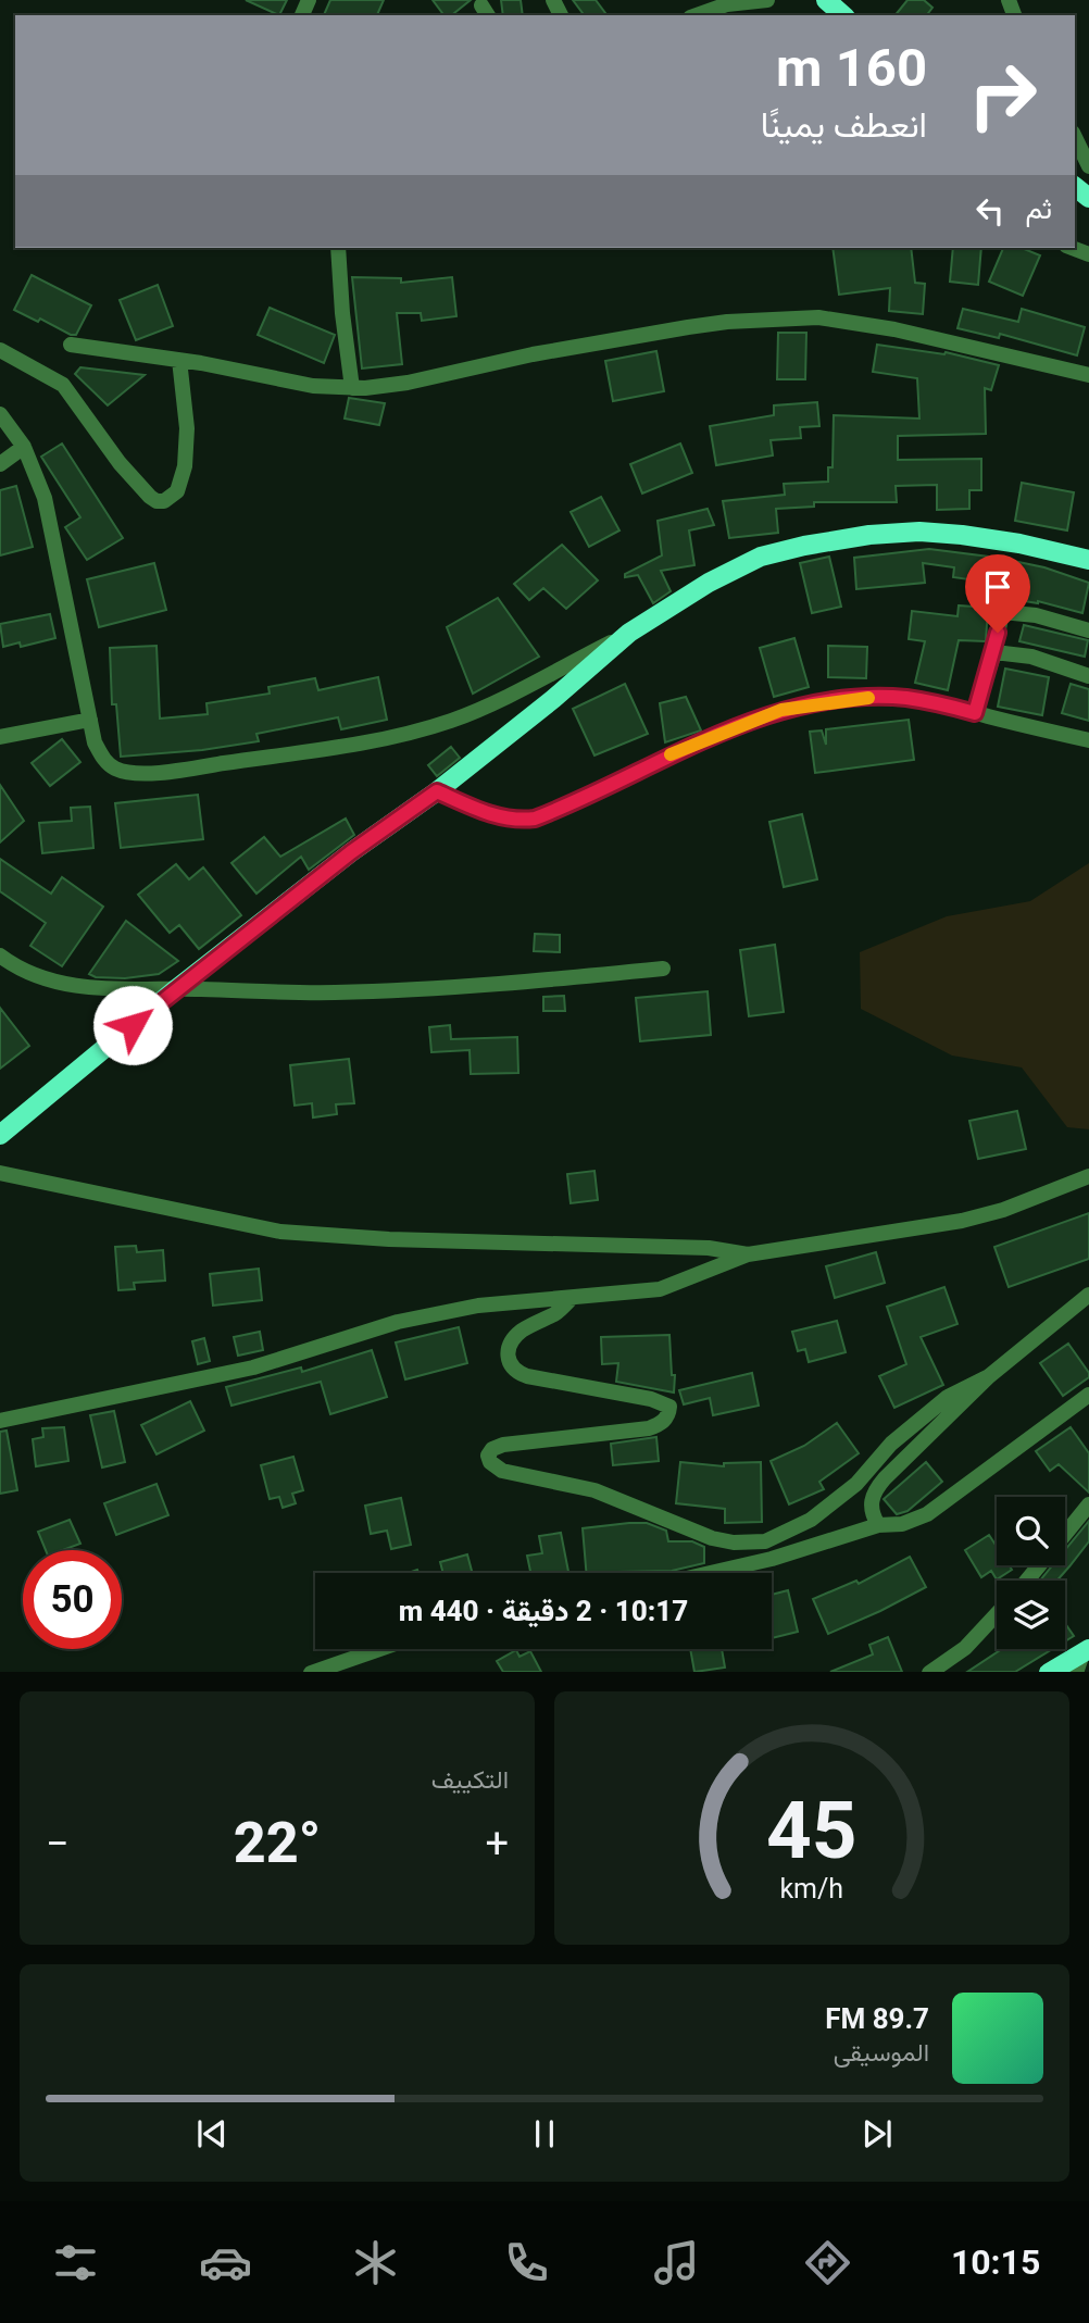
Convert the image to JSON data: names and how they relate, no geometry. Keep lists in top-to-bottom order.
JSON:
{
  "page": {
    "turn": ["160 m", "انعطف يمينًا"],
    "then": "ثم",
    "limit": "50",
    "trip": "10:17 · 2 دقيقة · 440 m",
    "tile": "التكييف",
    "heat": ["−", "22°", "+"],
    "song": ["89.7 FM", "الموسيقى"],
    "tabs": "10:15",
    "gauge": ["45", "km/h"]
  }
}
